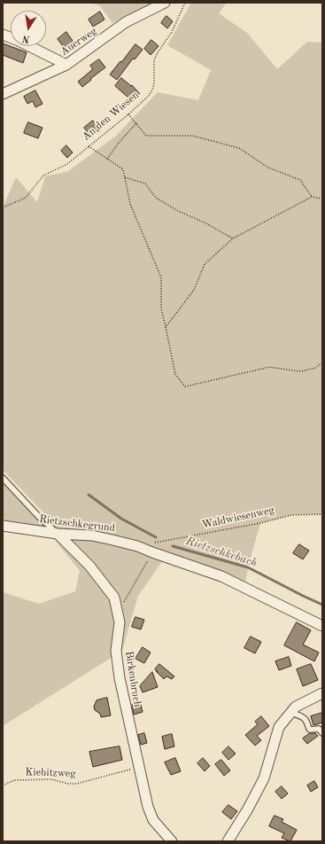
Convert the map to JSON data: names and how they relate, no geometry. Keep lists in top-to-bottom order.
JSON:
{
  "streets": {
    "street": ["Auerweg", "Rietzschkegrund", "Birkenbruch"],
    "path": ["An den Wiesen", "Waldwiesenweg", "Kiebitzweg"]
  },
  "crossings": [
    ["Waldwiesenweg", "Rietzschkegrund"],
    ["Rietzschkegrund", "Birkenbruch"],
    ["Birkenbruch", "Kiebitzweg"]
  ],
  "water": ["Rietzschkebach"],
  "north": "bottom"
}
